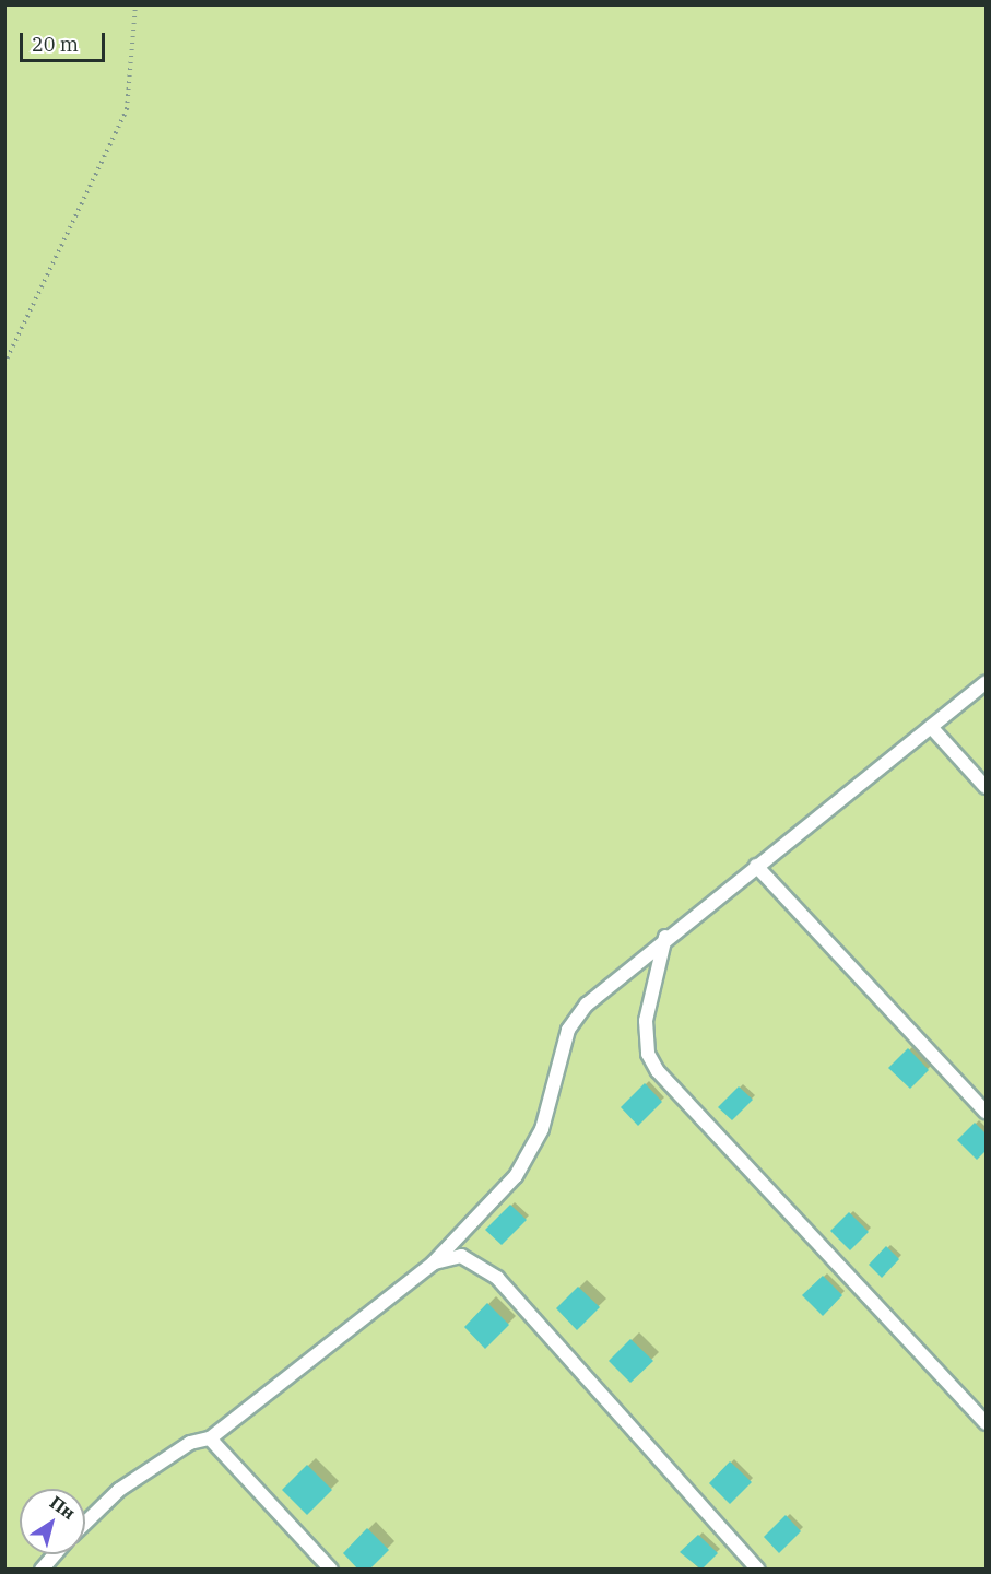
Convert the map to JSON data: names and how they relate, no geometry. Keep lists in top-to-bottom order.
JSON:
{
  "scale_bar": "20 m",
  "north": "top right"
}
